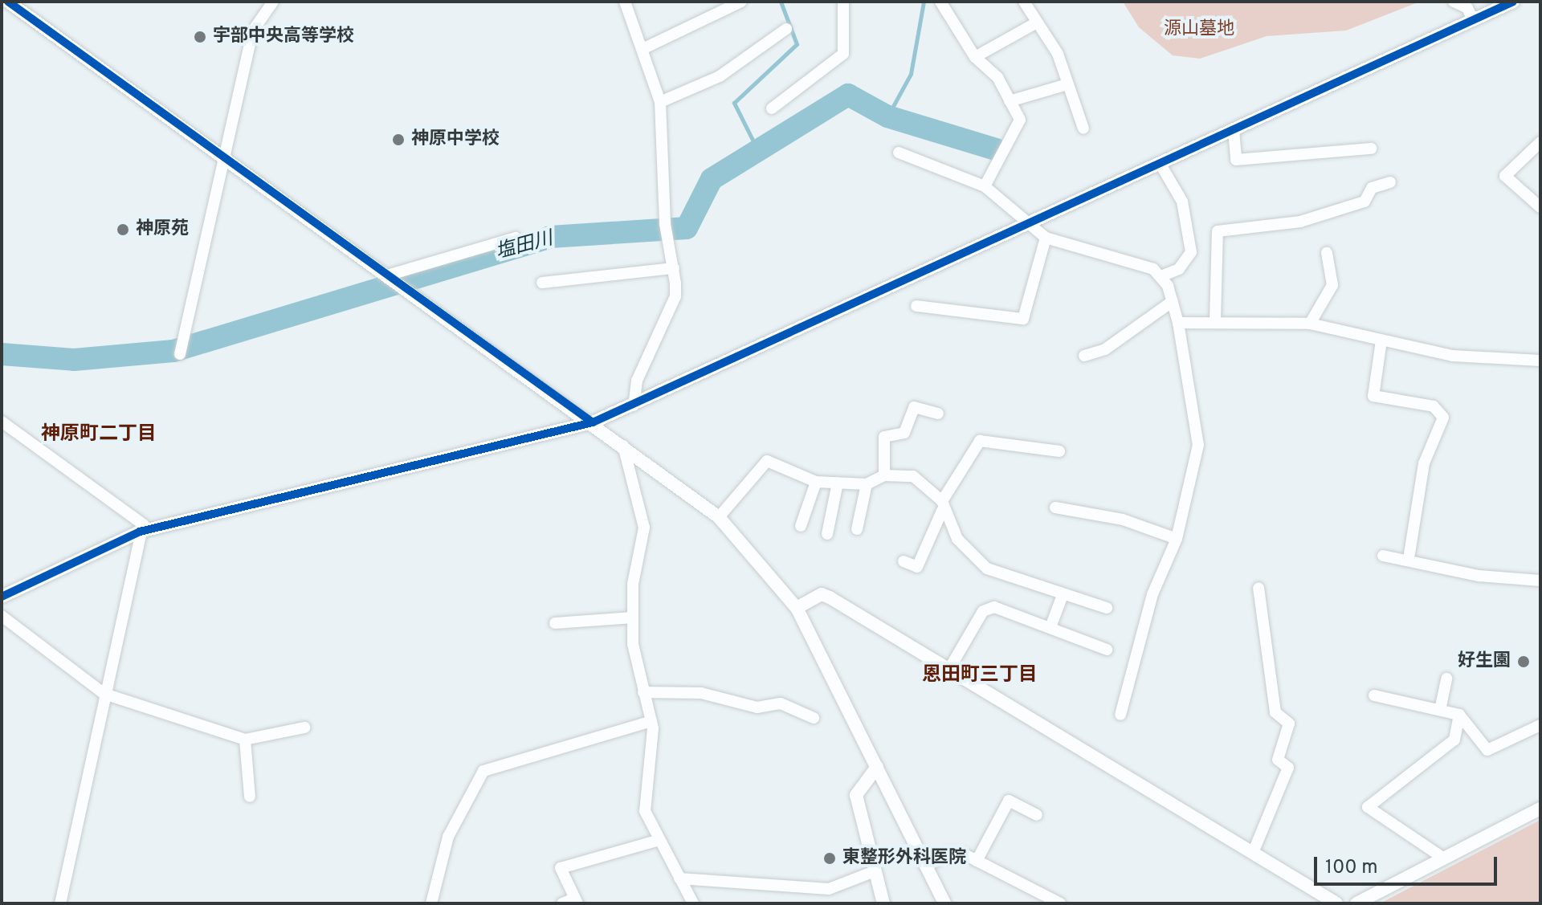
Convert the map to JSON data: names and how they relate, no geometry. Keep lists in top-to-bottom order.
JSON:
{
  "districts": ["神原町二丁目", "恩田町三丁目"],
  "water": ["塩田川"],
  "parks": ["源山墓地"],
  "places": [
    "宇部中央高等学校",
    "神原中学校",
    "神原苑",
    "好生園",
    "東整形外科医院"
  ],
  "scale_bar": "100 m"
}
